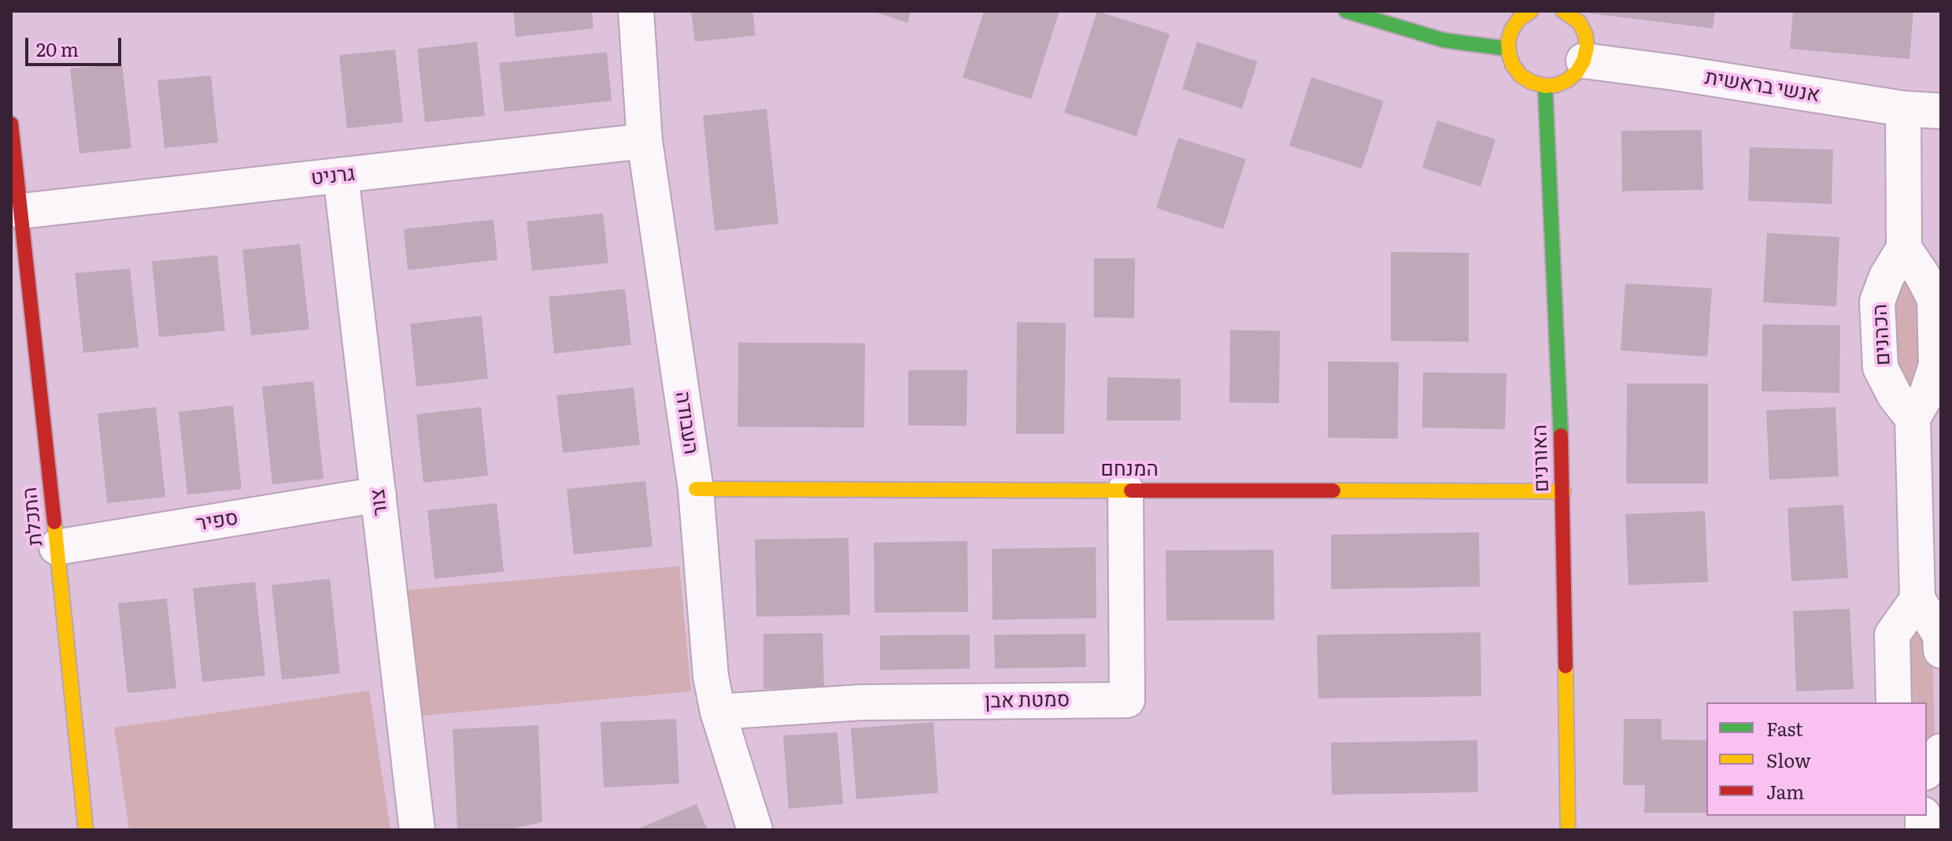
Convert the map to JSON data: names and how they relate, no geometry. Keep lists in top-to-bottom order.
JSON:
{
  "streets": {
    "street": [
      "אנשי בראשית",
      "גרניט",
      "הכהנים",
      "העבודה",
      "האורנים",
      "המנחם",
      "צור",
      "התכלת",
      "ספיר",
      "סמטת אבן"
    ]
  },
  "crossings": [
    ["גרניט", "העבודה"],
    ["גרניט", "צור"],
    ["גרניט", "התכלת"],
    ["העבודה", "המנחם"],
    ["העבודה", "סמטת אבן"],
    ["האורנים", "המנחם"],
    ["המנחם", "סמטת אבן"],
    ["צור", "ספיר"],
    ["התכלת", "ספיר"]
  ],
  "legend": ["Fast", "Slow", "Jam"],
  "scale_bar": "20 m"
}
